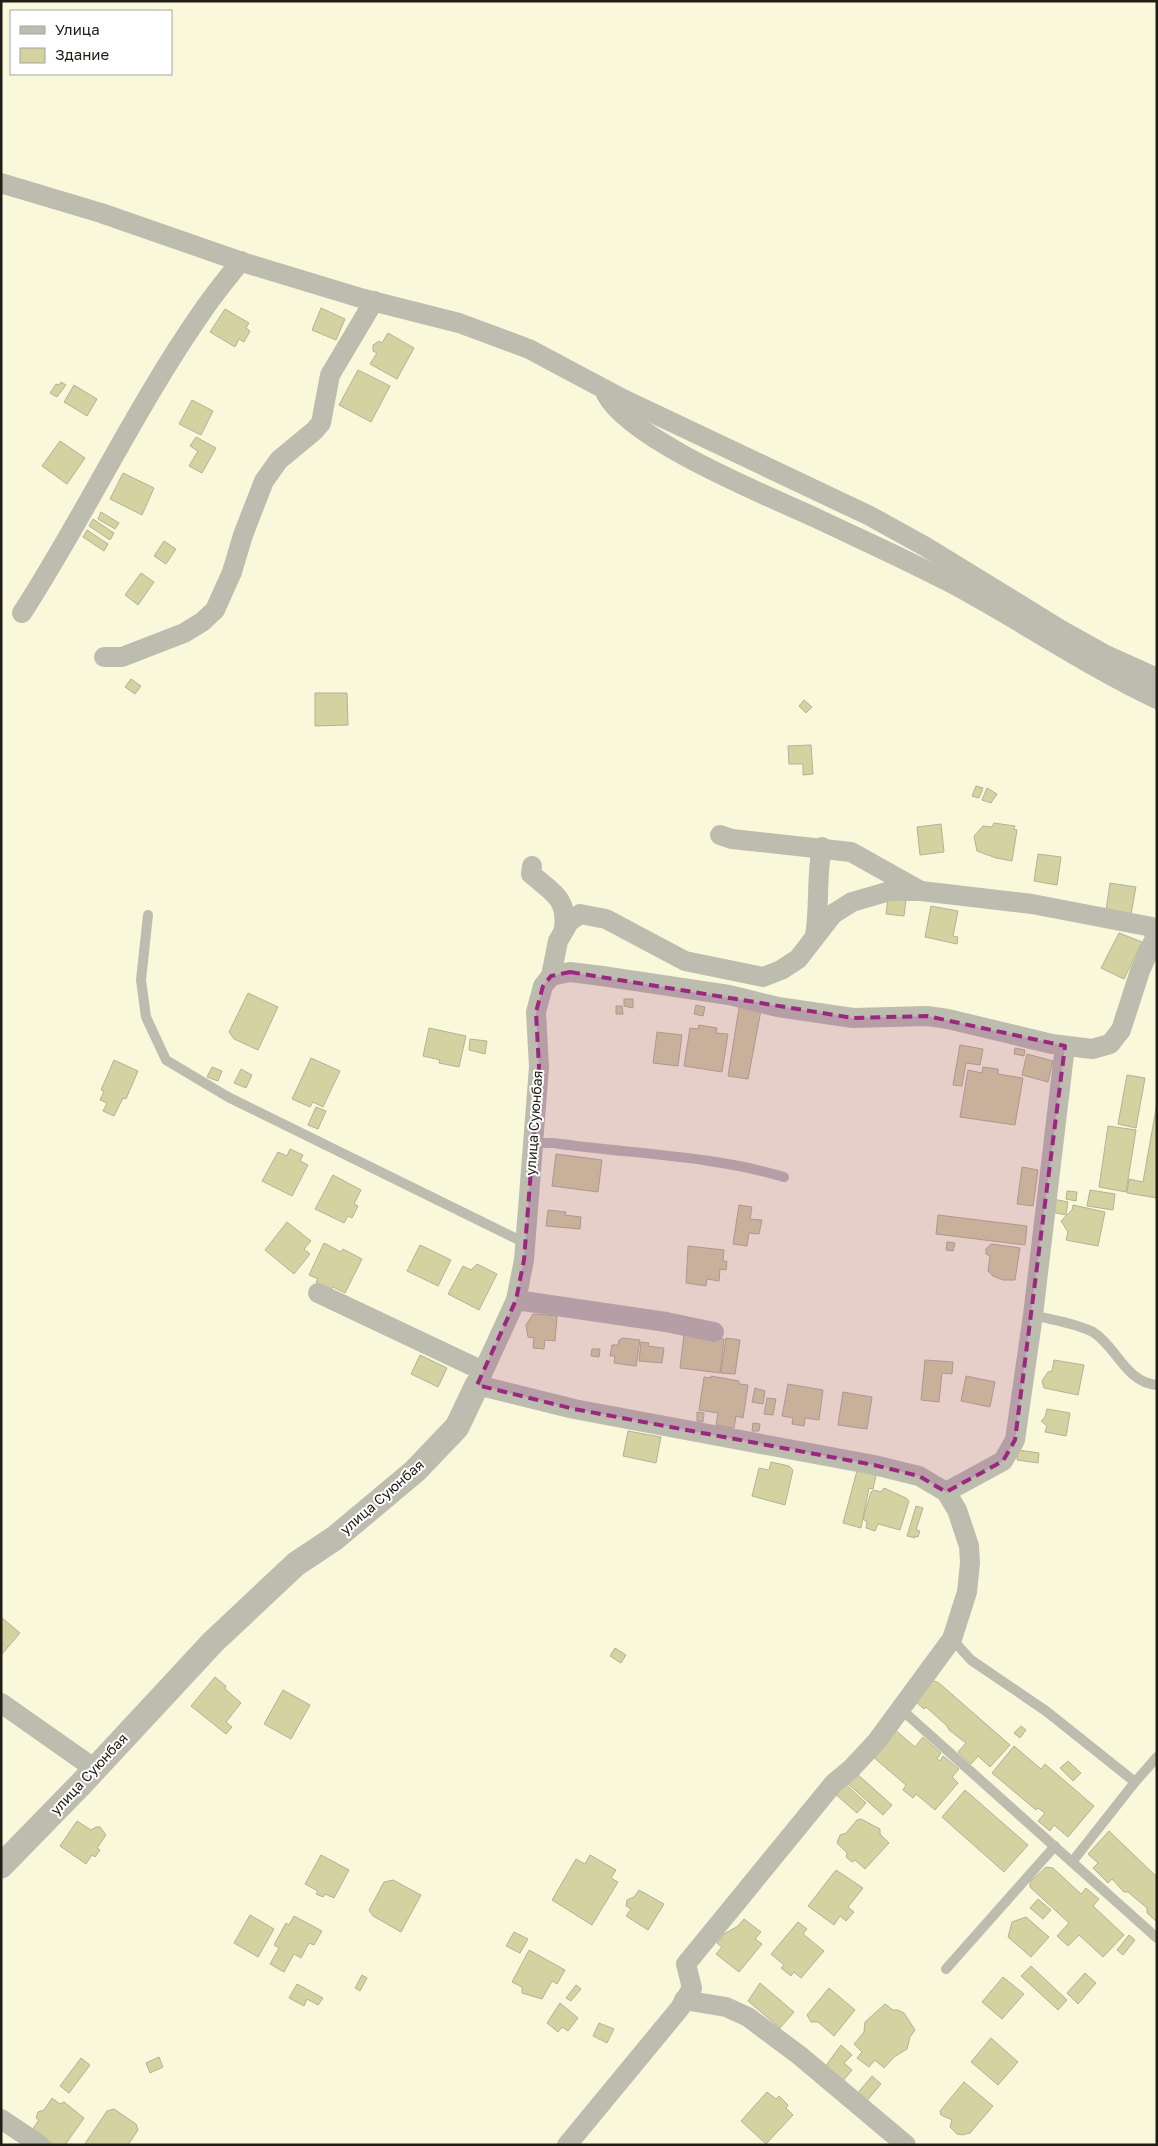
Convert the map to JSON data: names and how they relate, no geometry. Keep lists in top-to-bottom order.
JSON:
{
  "streets": {
    "street": ["улица Суюнбая"]
  },
  "legend": ["Улица", "Здание"]
}
